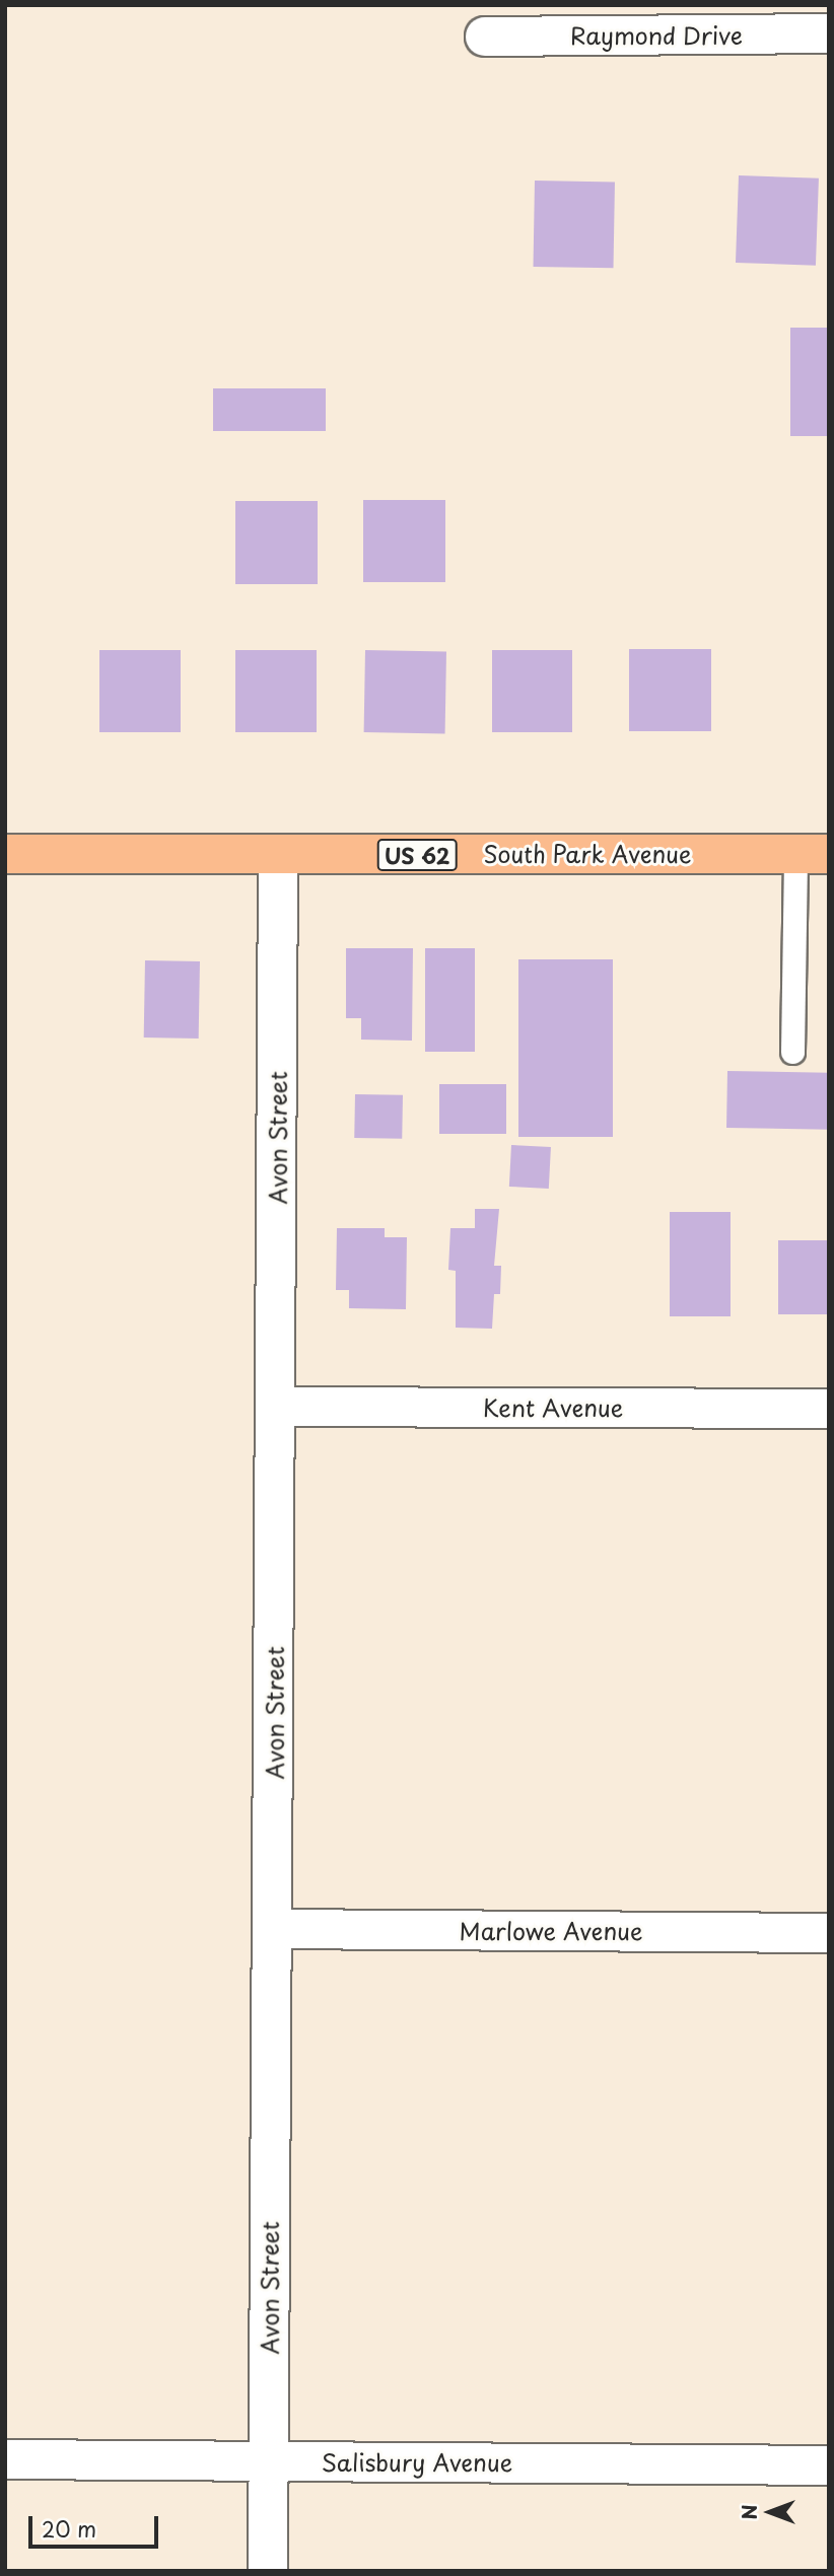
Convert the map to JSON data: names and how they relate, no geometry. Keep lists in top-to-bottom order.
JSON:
{
  "streets": {
    "main road": ["South Park Avenue", "US 62"],
    "street": [
      "Raymond Drive",
      "Avon Street",
      "Kent Avenue",
      "Marlowe Avenue",
      "Salisbury Avenue"
    ]
  },
  "crossings": [
    ["South Park Avenue", "Avon Street"],
    ["Avon Street", "Kent Avenue"],
    ["Avon Street", "Marlowe Avenue"],
    ["Avon Street", "Salisbury Avenue"]
  ],
  "scale_bar": "20 m",
  "north": "left"
}
